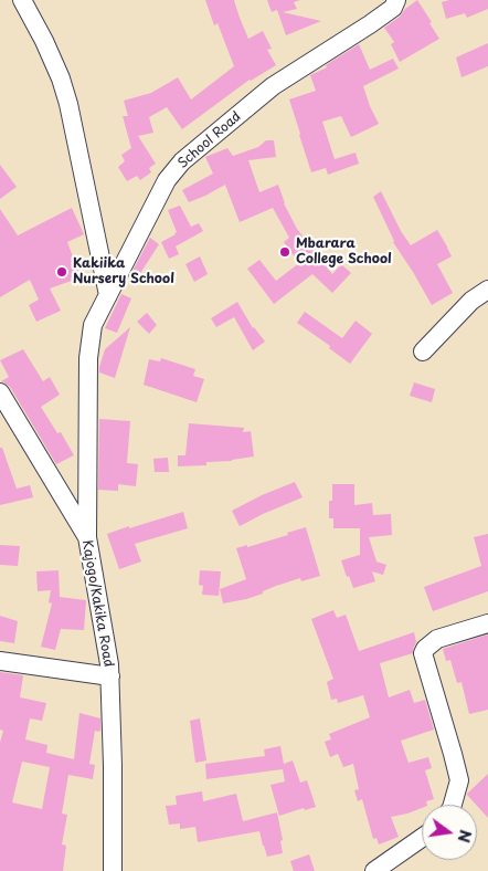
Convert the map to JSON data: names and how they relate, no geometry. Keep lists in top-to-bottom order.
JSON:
{
  "streets": {
    "street": ["School Road", "Kajogo/Kakika Road"]
  },
  "crossings": [
    ["School Road", "Kajogo/Kakika Road"]
  ],
  "places": ["Mbarara College School", "Kakiika Nursery School"],
  "north": "right"
}
